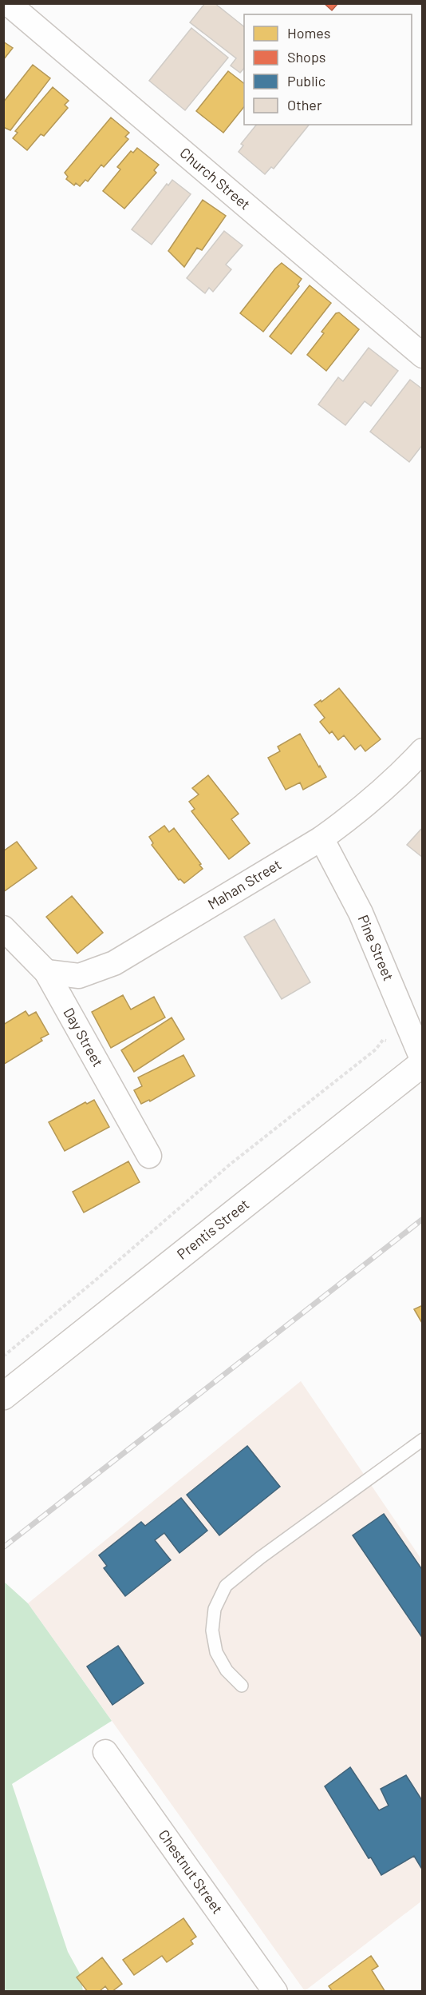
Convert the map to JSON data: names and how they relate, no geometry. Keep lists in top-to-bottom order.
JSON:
{
  "streets": {
    "street": [
      "Church Street",
      "Mahan Street",
      "Pine Street",
      "Day Street",
      "Prentis Street",
      "Chestnut Street"
    ]
  },
  "crossings": [
    ["Mahan Street", "Pine Street"],
    ["Mahan Street", "Day Street"],
    ["Pine Street", "Prentis Street"]
  ],
  "legend": [
    "Homes",
    "Shops",
    "Public",
    "Other"
  ]
}
